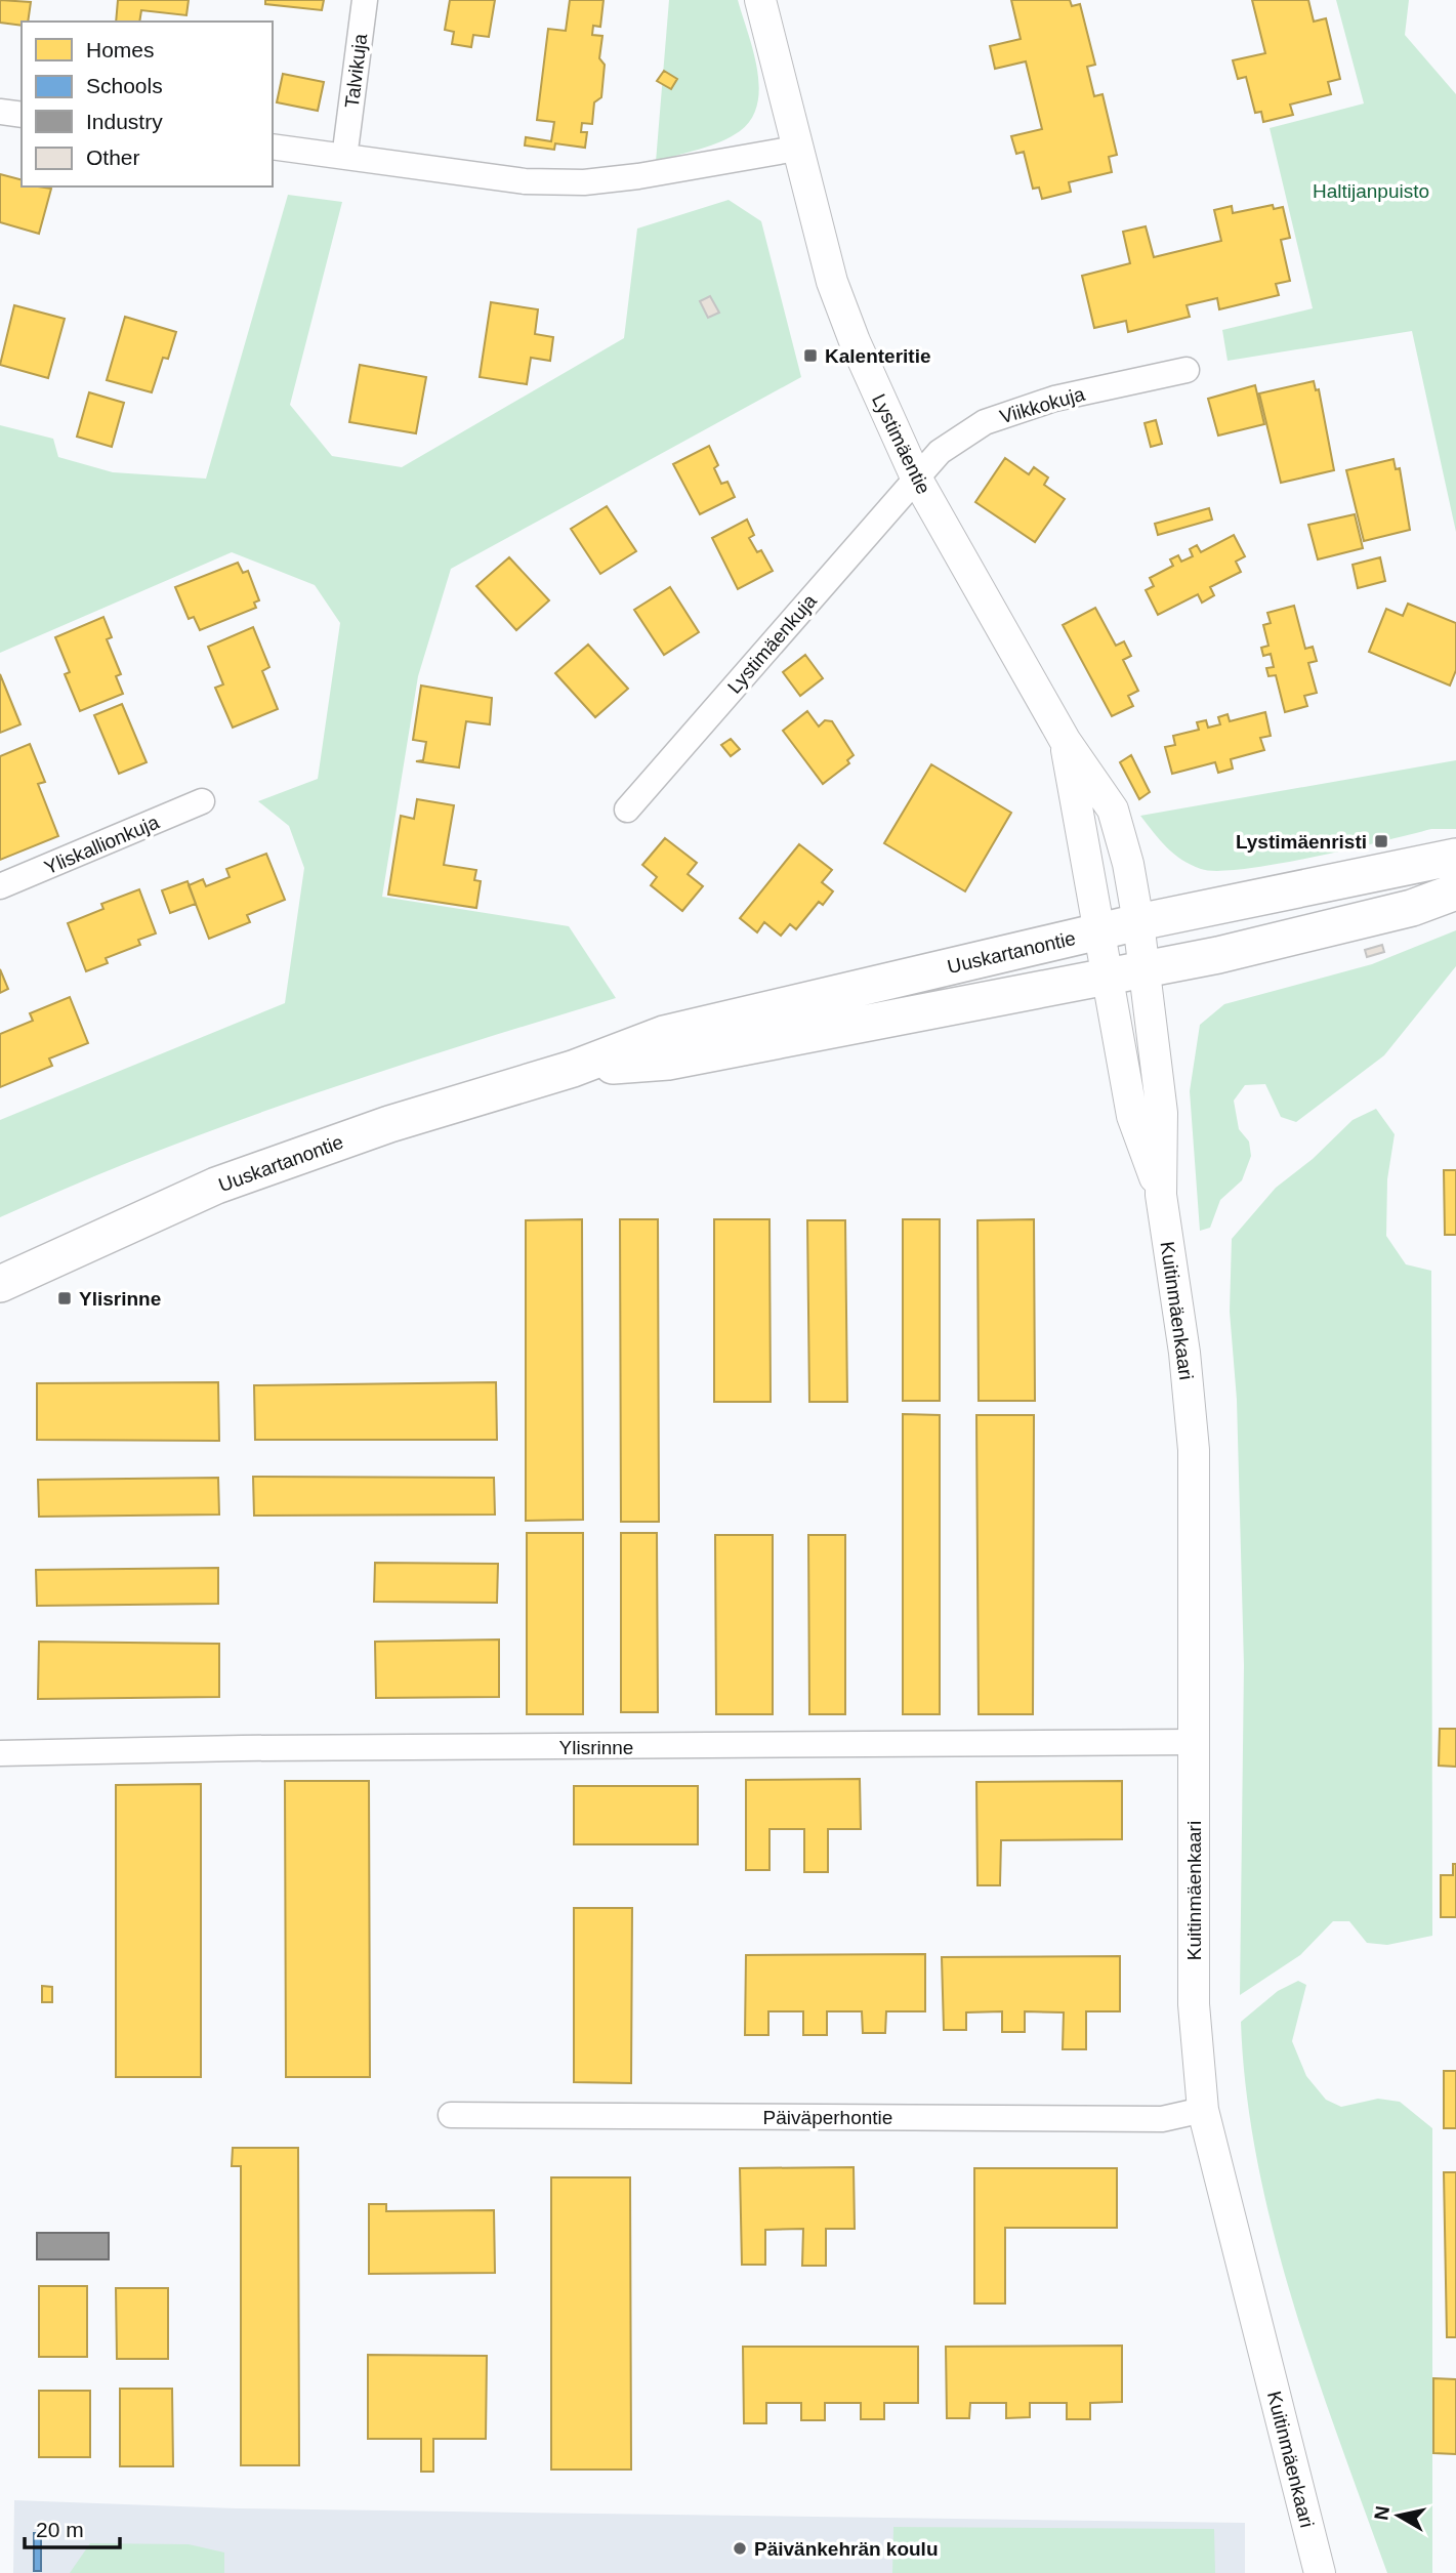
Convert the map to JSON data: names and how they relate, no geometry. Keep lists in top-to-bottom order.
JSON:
{
  "streets": {
    "main road": ["Uuskartanontie"],
    "street": [
      "Talvikuja",
      "Viikkokuja",
      "Lystimäentie",
      "Lystimäenkuja",
      "Yliskallionkuja",
      "Kuitinmäenkaari",
      "Ylisrinne",
      "Päiväperhontie"
    ]
  },
  "crossings": [
    ["Viikkokuja", "Lystimäentie"],
    ["Viikkokuja", "Lystimäenkuja"],
    ["Lystimäentie", "Lystimäenkuja"],
    ["Lystimäentie", "Uuskartanontie"],
    ["Lystimäentie", "Kuitinmäenkaari"],
    ["Uuskartanontie", "Kuitinmäenkaari"],
    ["Kuitinmäenkaari", "Ylisrinne"],
    ["Kuitinmäenkaari", "Päiväperhontie"]
  ],
  "parks": ["Haltijanpuisto"],
  "places": {
    "transit": ["Kalenteritie", "Lystimäenristi", "Ylisrinne"],
    "other": ["Päivänkehrän koulu"]
  },
  "legend": [
    "Homes",
    "Schools",
    "Industry",
    "Other"
  ],
  "scale_bar": "20 m",
  "north": "left"
}
